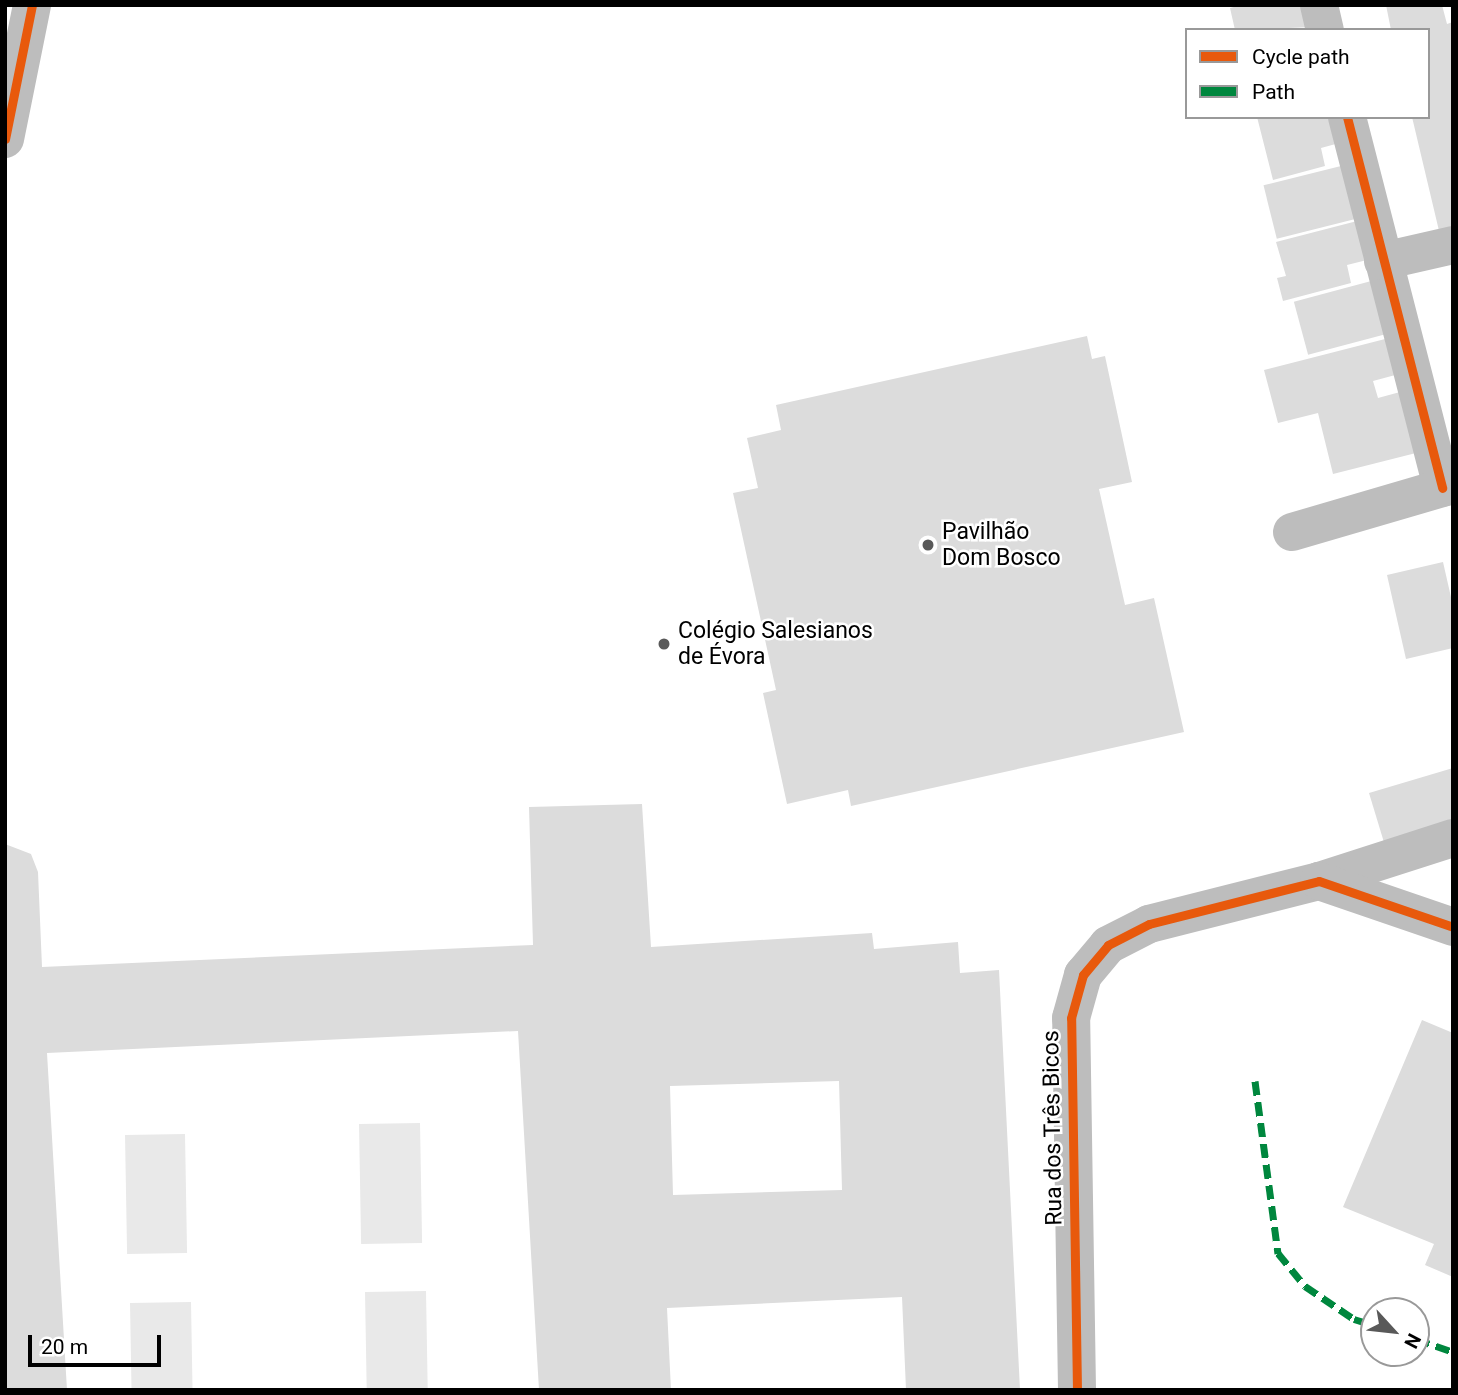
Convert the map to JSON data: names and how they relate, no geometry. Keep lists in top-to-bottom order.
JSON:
{
  "streets": {
    "street": ["Rua dos Três Bicos"]
  },
  "places": ["Pavilhão Dom Bosco", "Colégio Salesianos de Évora"],
  "legend": ["Cycle path", "Path"],
  "scale_bar": "20 m",
  "north": "bottom right"
}
